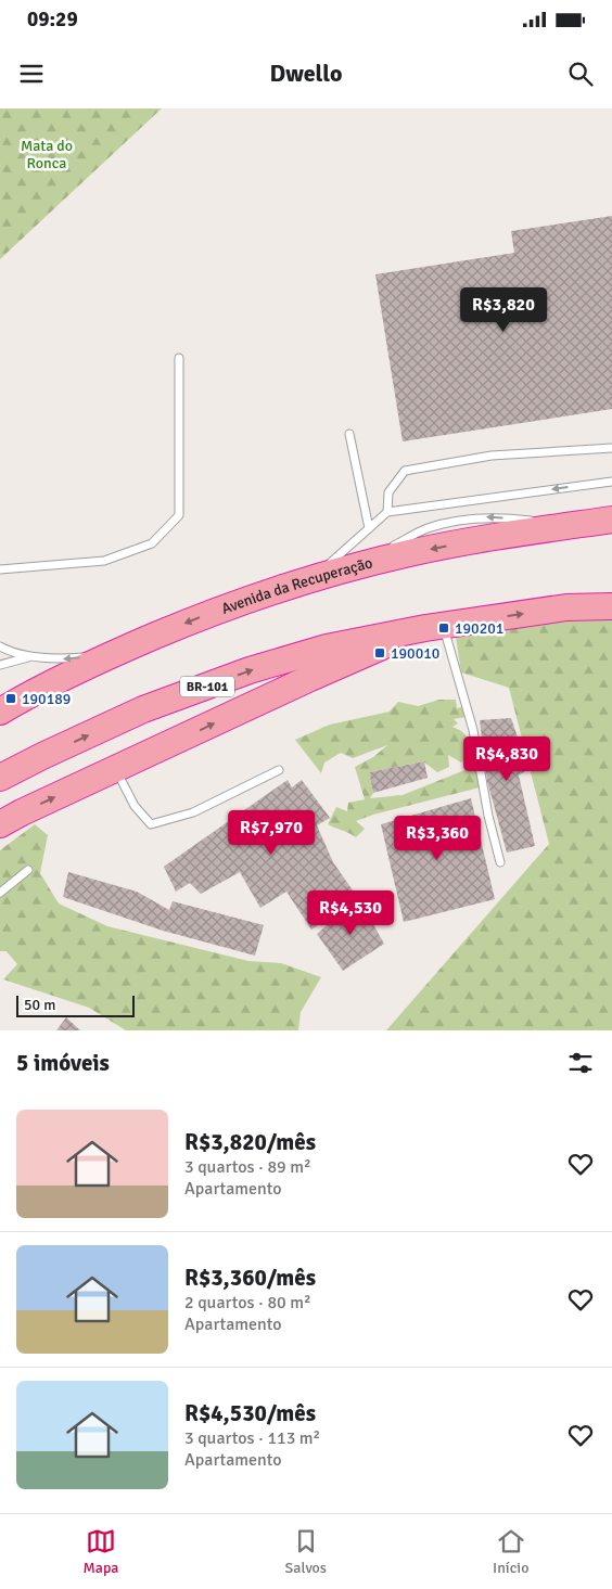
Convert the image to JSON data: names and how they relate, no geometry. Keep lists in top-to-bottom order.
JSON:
{
  "streets": {
    "highway": ["Avenida da Recuperação", "BR-101"]
  },
  "parks": ["Mata do Ronca"],
  "places": {
    "transit": ["190201", "190010", "190189"]
  },
  "scale_bar": "50 m",
  "page": {
    "status": "09:29",
    "header": "Dwello",
    "price": [
      "R$3,820",
      "R$4,830",
      "R$7,970",
      "R$3,360",
      "R$4,530"
    ],
    "scale": "50 m",
    "heading": "5 imóveis",
    "list": [
      {
        "name": "R$3,820/mês",
        "note": "3 quartos · 89 m² · Apartamento"
      },
      {
        "name": "R$3,360/mês",
        "note": "2 quartos · 80 m² · Apartamento"
      },
      {
        "name": "R$4,530/mês",
        "note": "3 quartos · 113 m² · Apartamento"
      }
    ],
    "tabs": ["Mapa", "Salvos", "Início"]
  }
}
